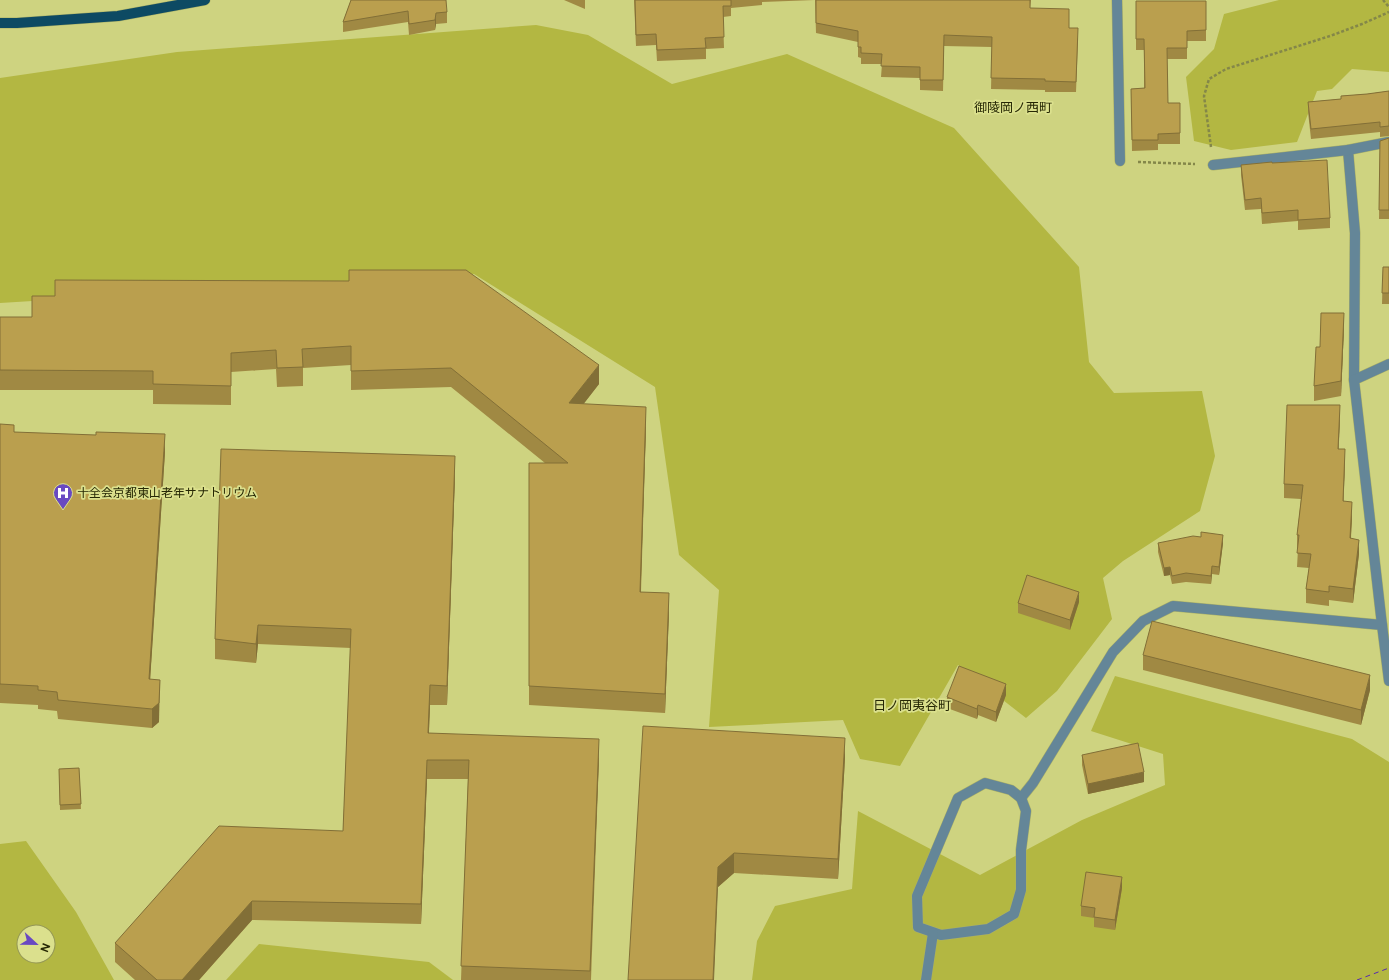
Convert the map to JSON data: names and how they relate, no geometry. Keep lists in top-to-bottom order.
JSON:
{
  "districts": ["御陵岡ノ西町", "日ノ岡夷谷町"],
  "places": {
    "hospital": ["十全会京都東山老年サナトリウム"]
  },
  "north": "right"
}
